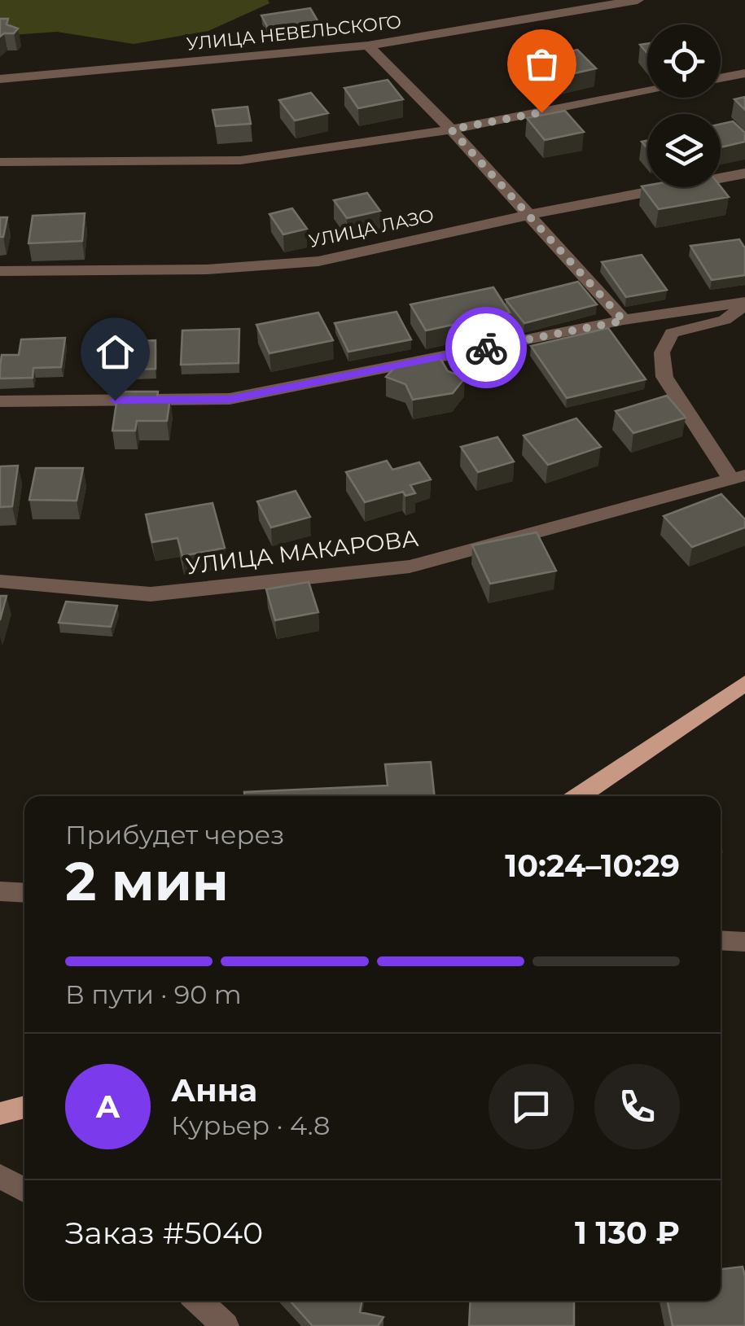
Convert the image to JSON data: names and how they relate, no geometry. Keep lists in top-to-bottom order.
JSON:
{
  "streets": {
    "street": ["УЛИЦА НЕВЕЛЬСКОГО", "УЛИЦА ЛАЗО", "УЛИЦА МАКАРОВА"]
  },
  "page": {
    "heading": ["2 мин", "Прибудет через", "10:24–10:29"],
    "panel": [
      "Анна",
      "Курьер · 4.8",
      "Заказ #5040",
      "1 130 ₽"
    ],
    "bar": "В пути · 90 m",
    "round": "А"
  }
}
